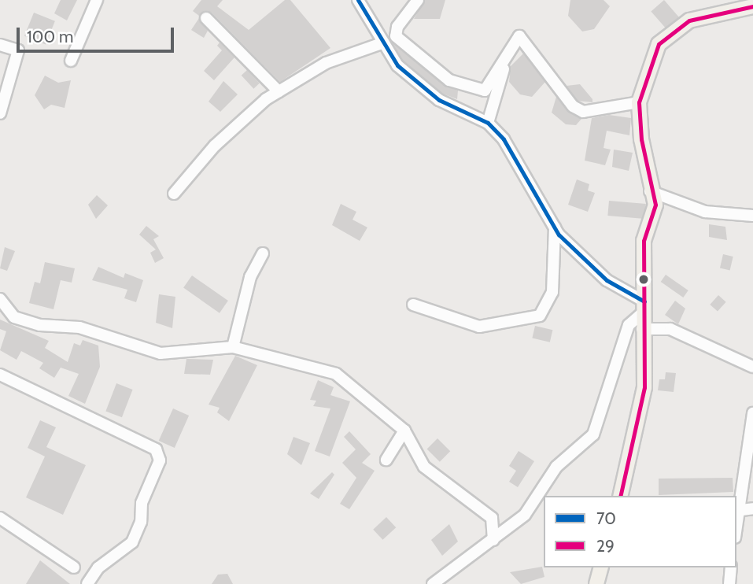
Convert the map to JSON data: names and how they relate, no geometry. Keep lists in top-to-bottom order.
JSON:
{
  "lines": ["transit line 70", "transit line 29"],
  "legend": ["70", "29"],
  "scale_bar": "100 m"
}
